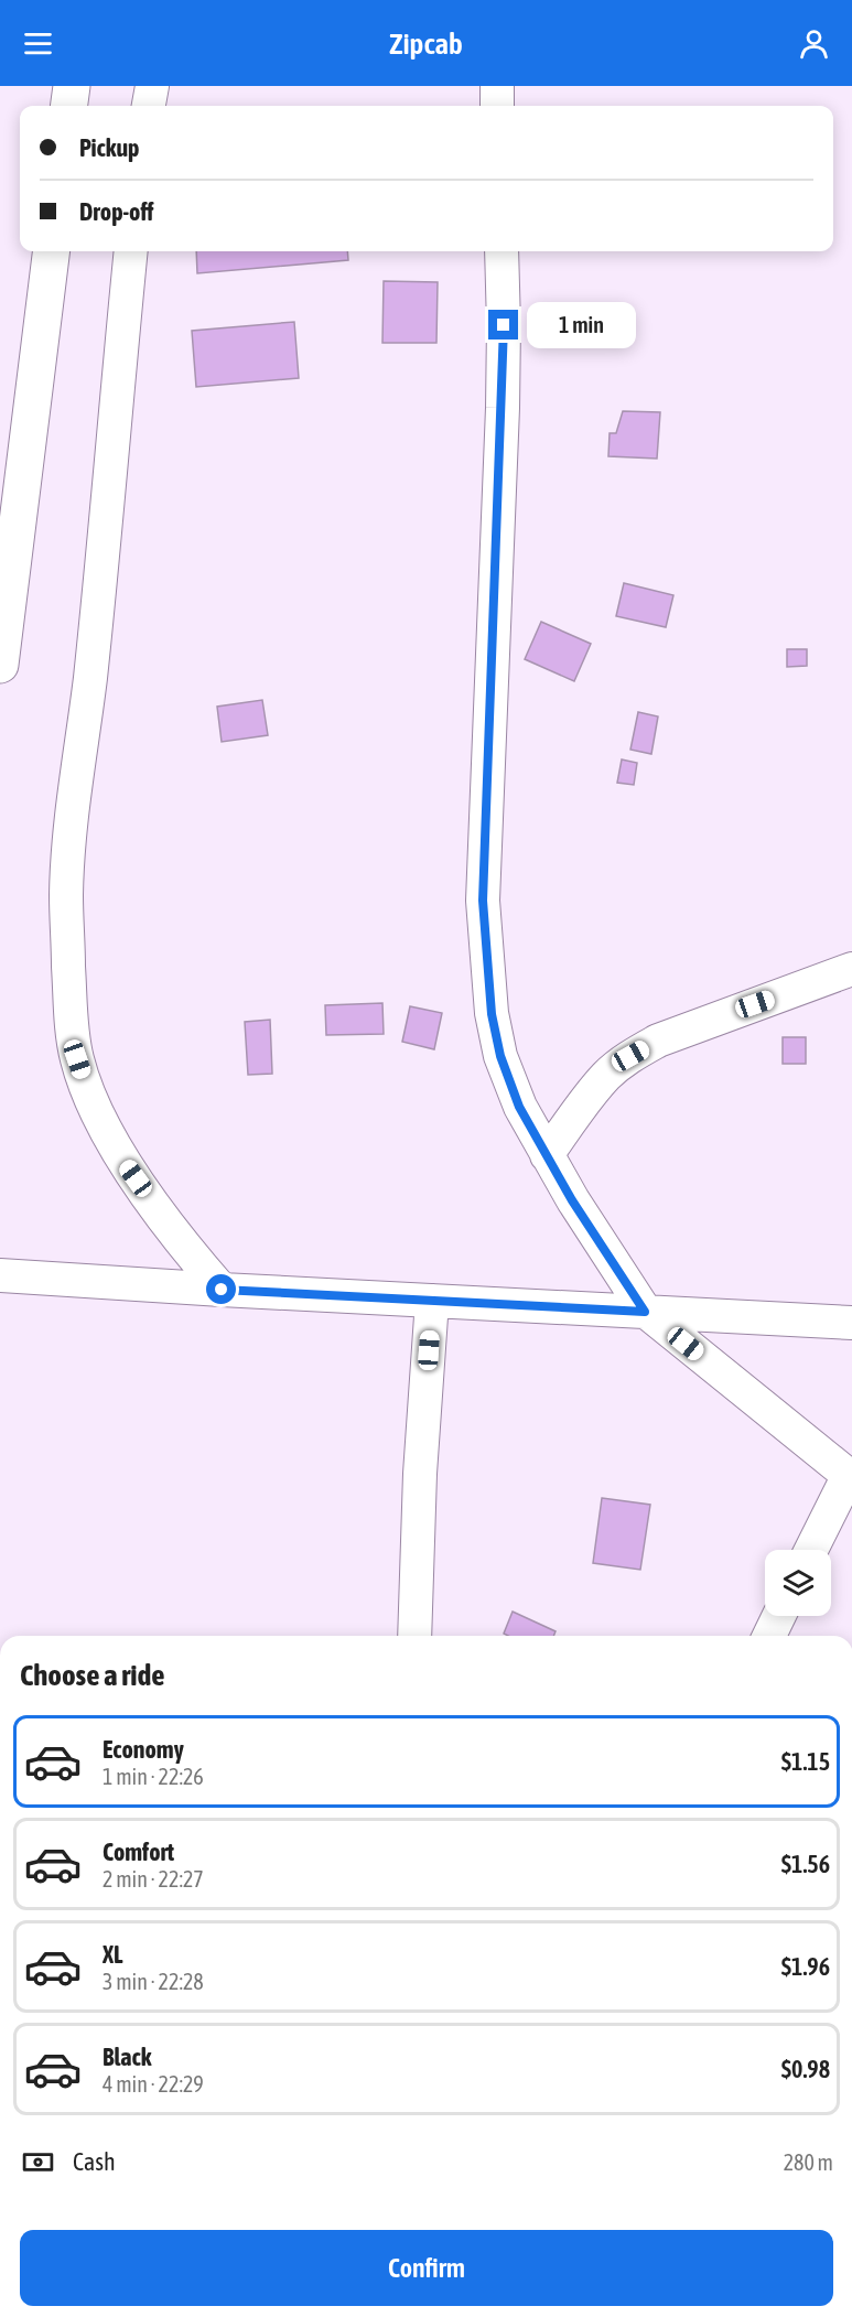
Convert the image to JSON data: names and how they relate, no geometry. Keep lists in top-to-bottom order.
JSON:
{
  "page": {
    "header": "Zipcab",
    "banner": ["Pickup", "Drop-off"],
    "bubble": "1 min",
    "heading": "Choose a ride",
    "list": [
      {
        "name": "Economy",
        "note": "1 min · 22:26",
        "value": "$1.15"
      },
      {
        "name": "Comfort",
        "note": "2 min · 22:27",
        "value": "$1.56"
      },
      {
        "name": "XL",
        "note": "3 min · 22:28",
        "value": "$1.96"
      },
      {
        "name": "Black",
        "note": "4 min · 22:29",
        "value": "$0.98"
      }
    ],
    "pay": ["Cash", "280 m"],
    "buttons": "Confirm"
  }
}
